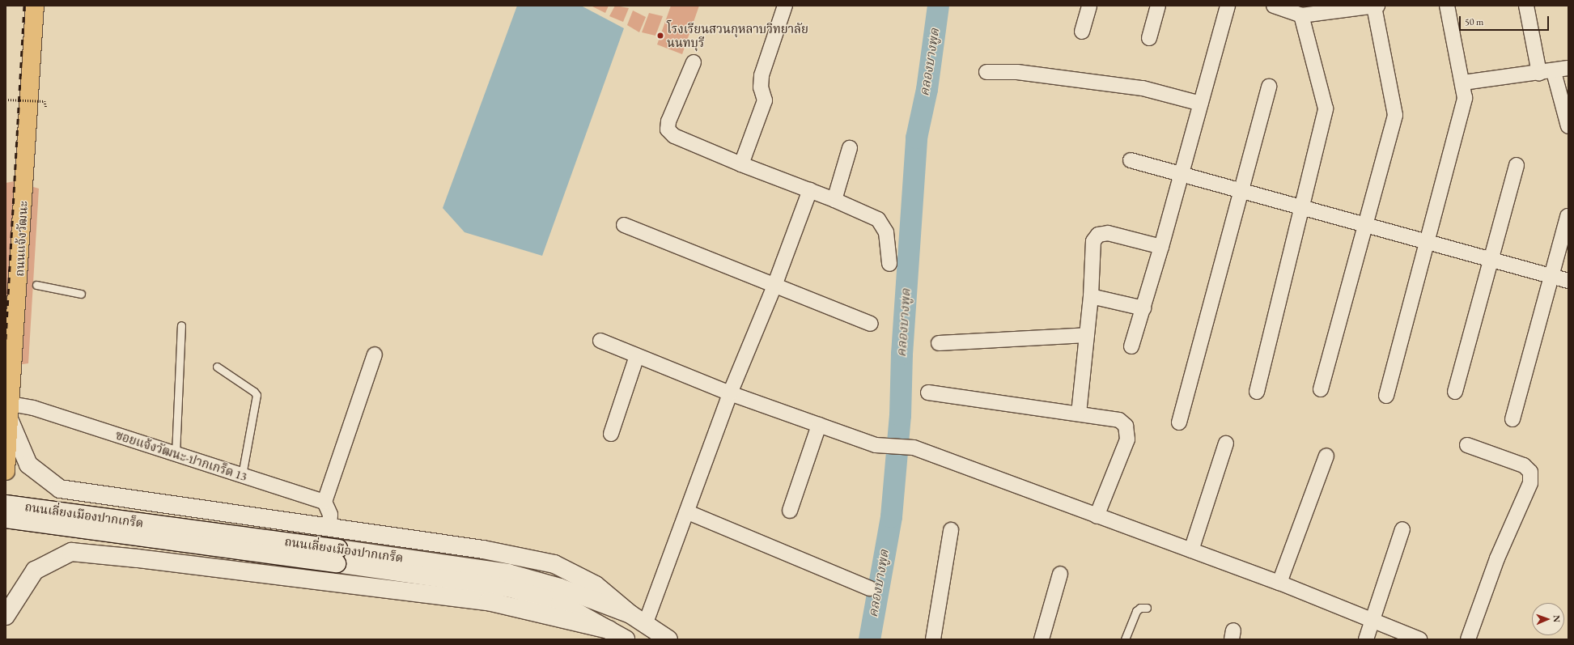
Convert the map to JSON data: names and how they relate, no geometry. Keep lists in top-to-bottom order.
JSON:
{
  "streets": {
    "main road": ["ถนนแจ้งวัฒนะ", "ถนนเลี่ยงเมืองปากเกร็ด"],
    "street": ["ซอยแจ้งวัฒนะ-ปากเกร็ด 13"]
  },
  "crossings": [
    ["ถนนแจ้งวัฒนะ", "ซอยแจ้งวัฒนะ-ปากเกร็ด 13"]
  ],
  "water": ["คลองบางพูด"],
  "places": ["โรงเรียนสวนกุหลาบวิทยาลัย นนทบุรี"],
  "scale_bar": "50 m",
  "north": "right"
}
